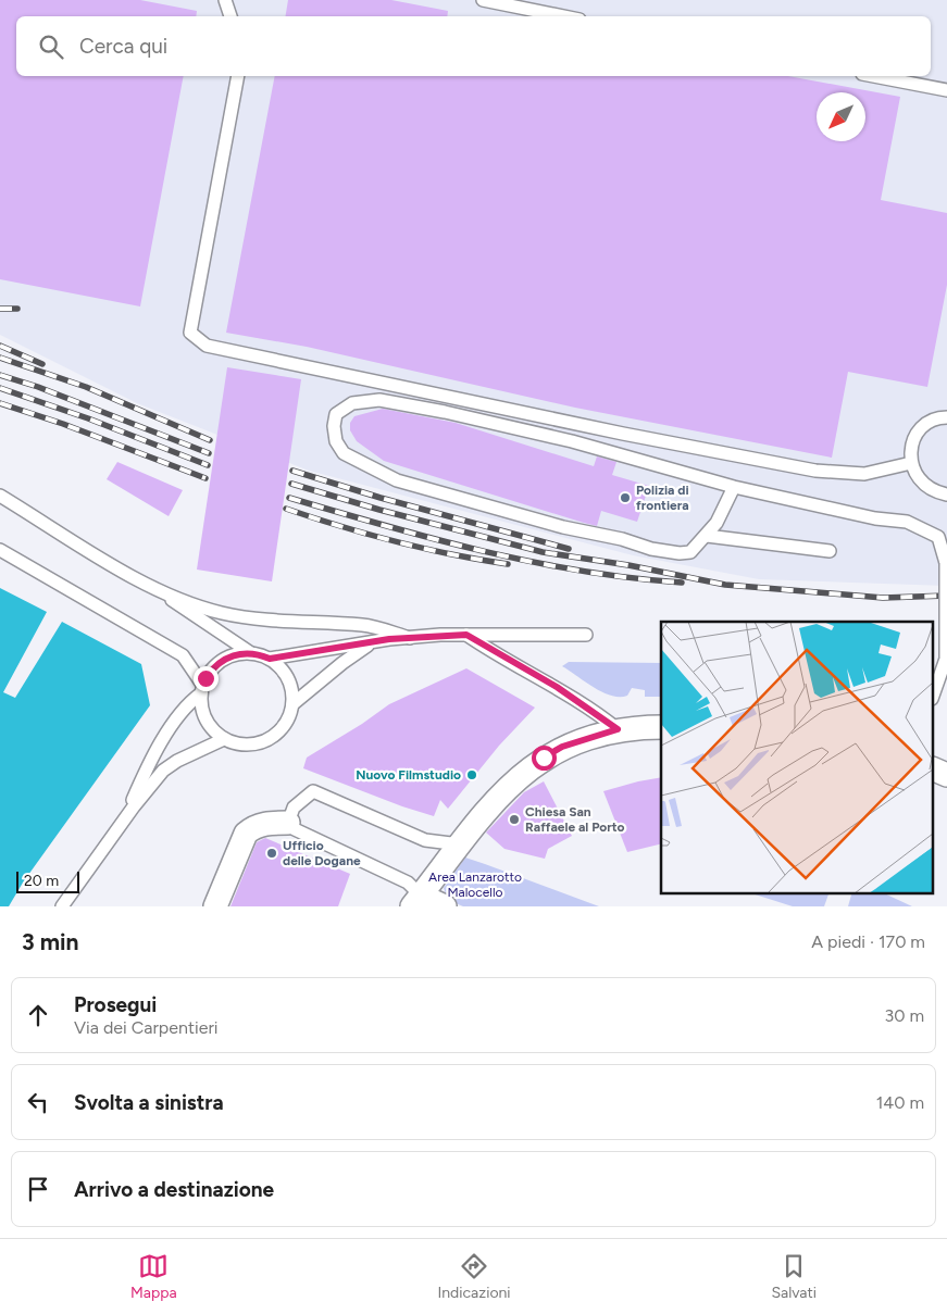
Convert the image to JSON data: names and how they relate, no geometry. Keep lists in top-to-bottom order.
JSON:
{
  "parks": ["Area Lanzarotto Malocello"],
  "places": [
    "Polizia di frontiera",
    "Nuovo Filmstudio",
    "Chiesa San Raffaele al Porto",
    "Ufficio delle Dogane"
  ],
  "scale_bar": "20 m",
  "north": "bottom left",
  "page": {
    "search": "Cerca qui",
    "scale": "20 m",
    "heading": ["3 min", "A piedi · 170 m"],
    "list": [
      ["Prosegui", "Via dei Carpentieri", "30 m"],
      ["Svolta a sinistra", "140 m"],
      "Arrivo a destinazione"
    ],
    "nav": ["Mappa", "Indicazioni", "Salvati"]
  }
}
